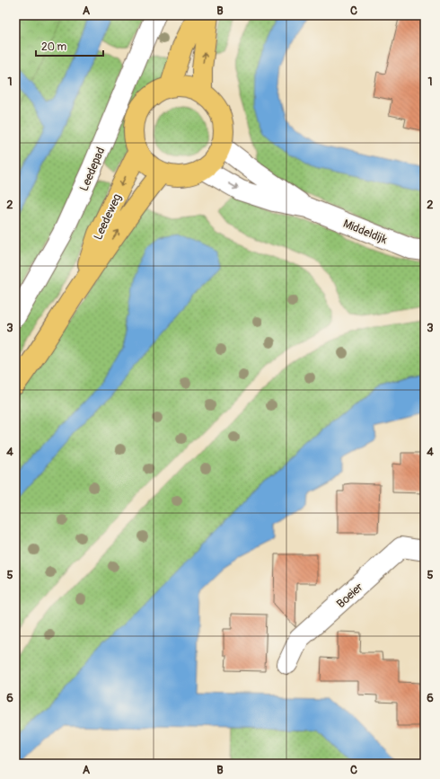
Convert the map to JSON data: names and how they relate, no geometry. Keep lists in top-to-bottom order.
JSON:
{
  "streets": {
    "main road": ["Leedeweg"],
    "street": ["Leedepad", "Middeldijk", "Boeier"]
  },
  "crossings": [
    ["Leedeweg", "Middeldijk"]
  ],
  "scale_bar": "20 m",
  "grid": {
    "columns": ["A", "B", "C"],
    "rows": [
      "1",
      "2",
      "3",
      "4",
      "5",
      "6"
    ]
  }
}
